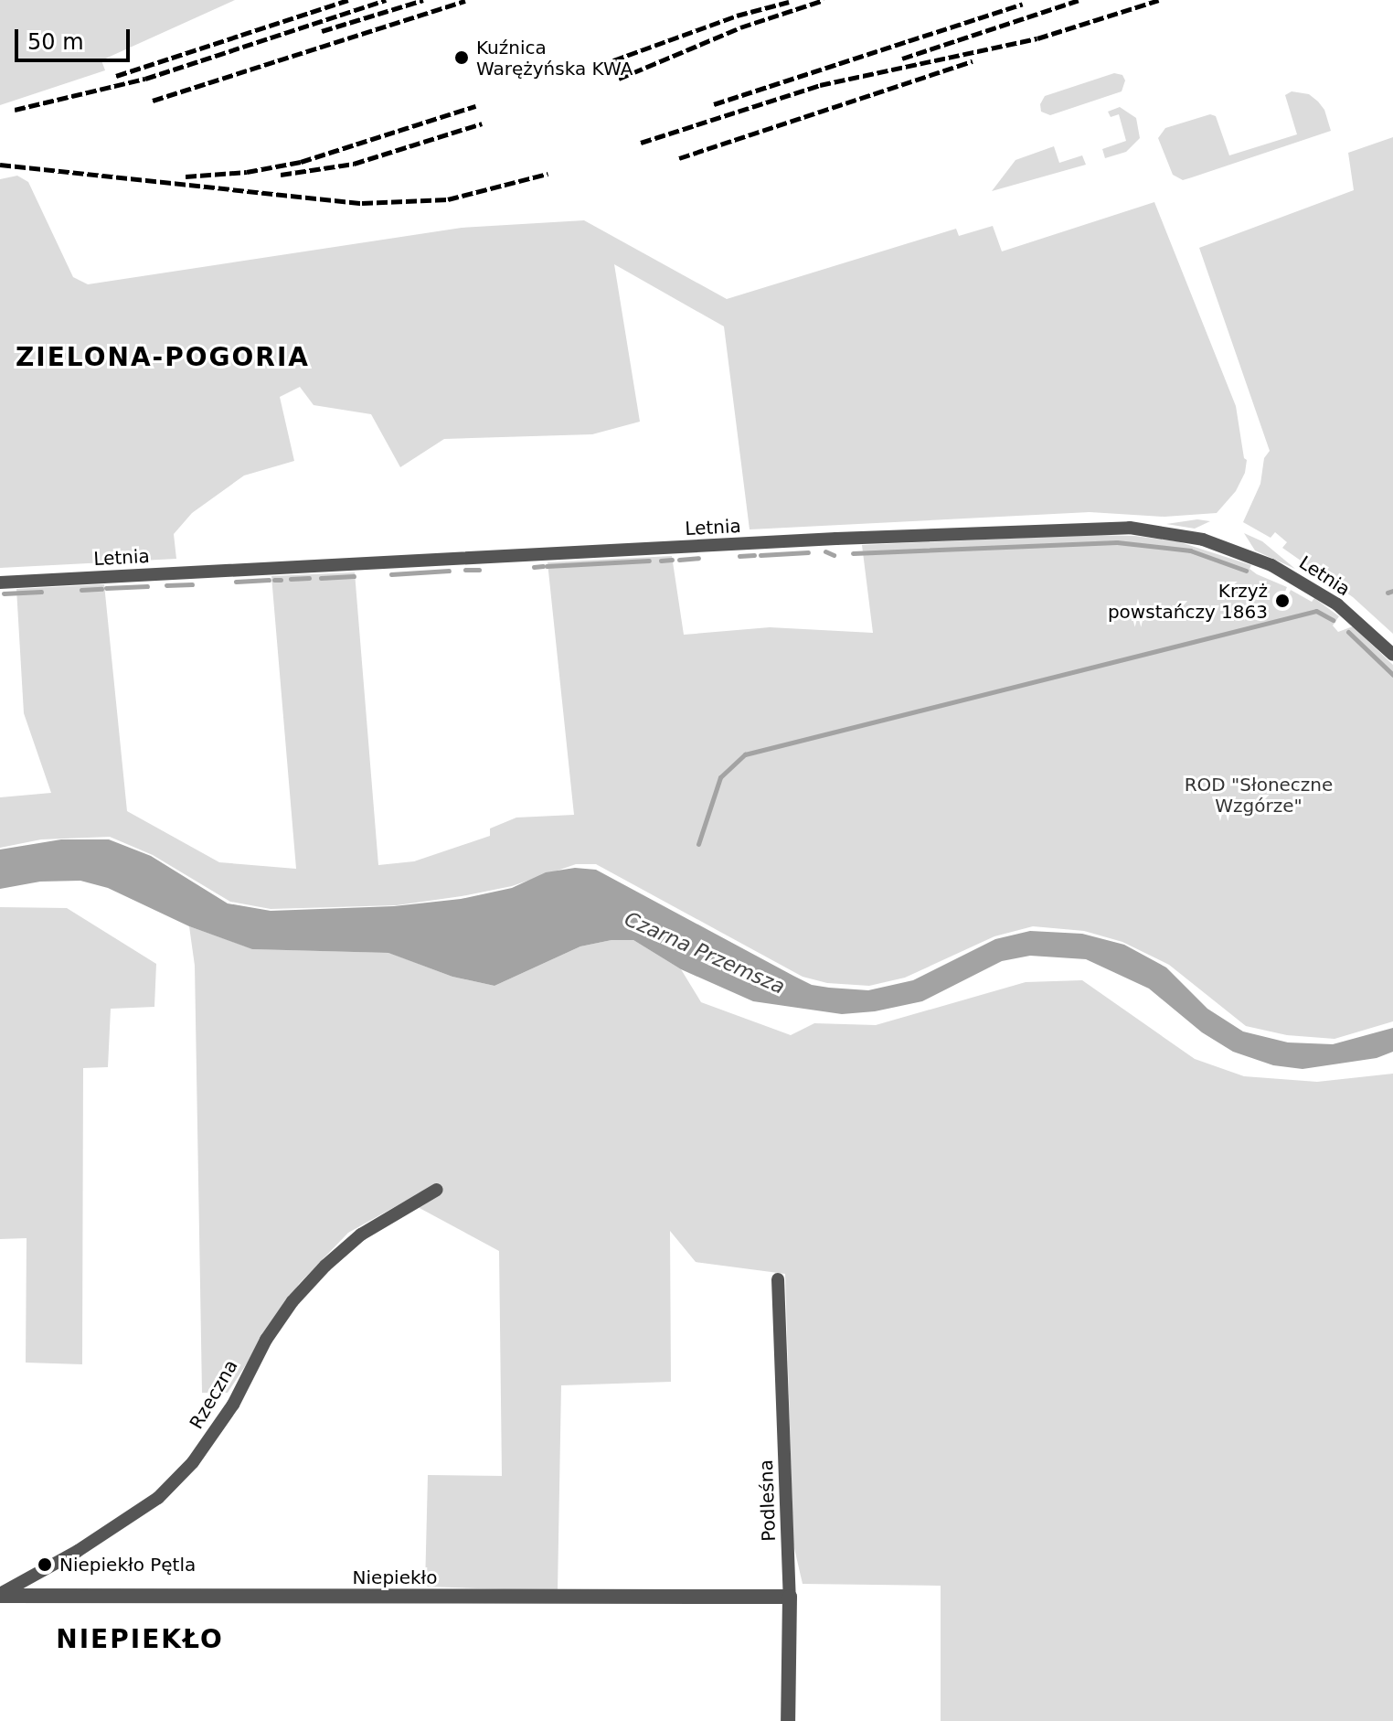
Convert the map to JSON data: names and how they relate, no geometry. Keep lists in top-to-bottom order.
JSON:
{
  "streets": {
    "street": [
      "Letnia",
      "Rzeczna",
      "Podleśna",
      "Niepiekło"
    ]
  },
  "crossings": [
    ["Rzeczna", "Niepiekło"],
    ["Podleśna", "Niepiekło"]
  ],
  "districts": ["ZIELONA-POGORIA", "NIEPIEKŁO"],
  "water": ["Czarna Przemsza"],
  "parks": ["ROD \"Słoneczne Wzgórze\""],
  "places": ["Kuźnica Warężyńska KWA", "Krzyż powstańczy 1863", "Niepiekło Pętla"],
  "scale_bar": "50 m"
}
